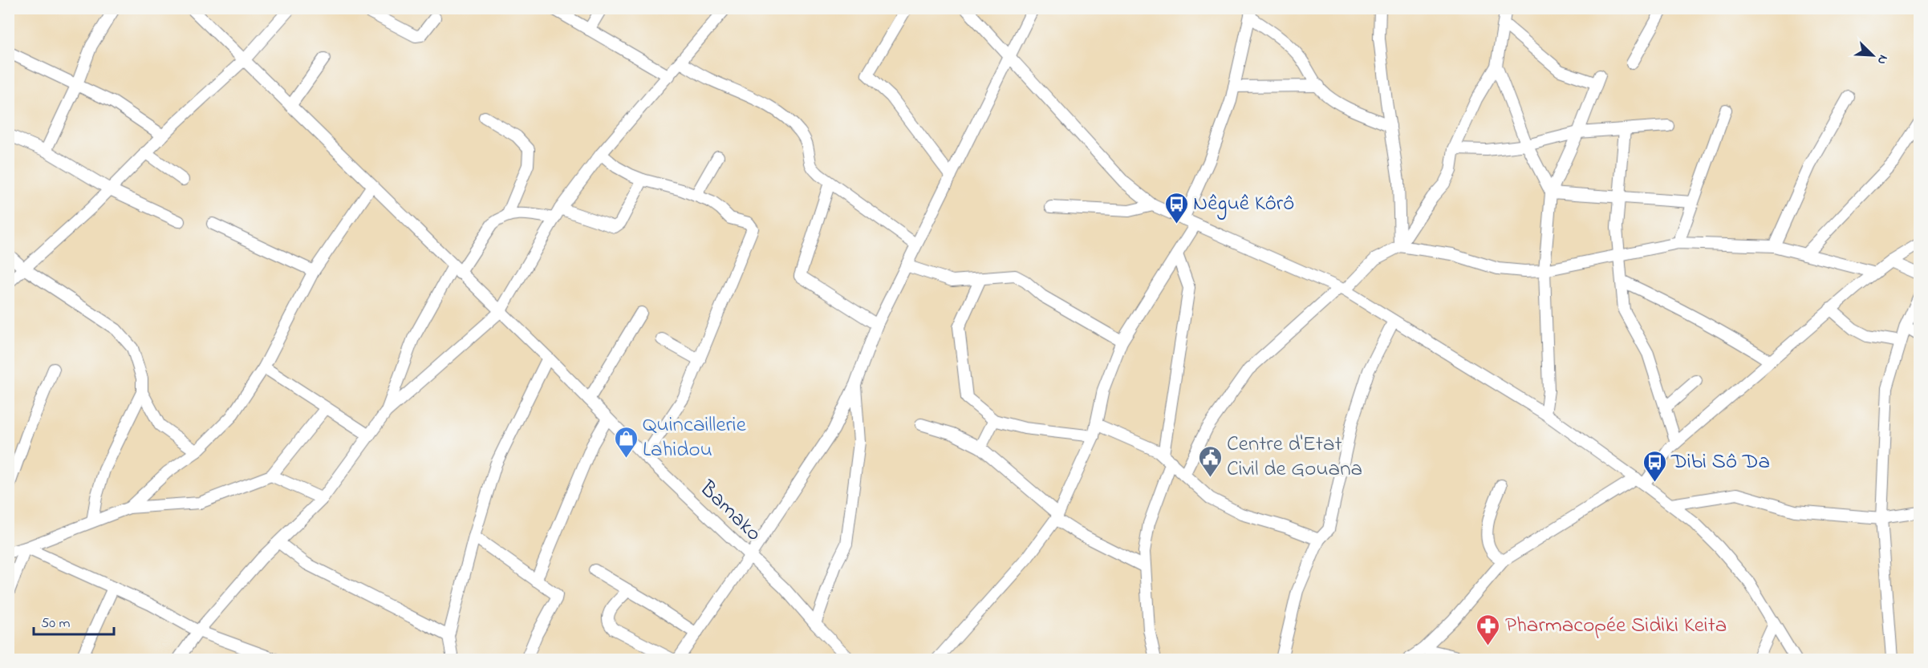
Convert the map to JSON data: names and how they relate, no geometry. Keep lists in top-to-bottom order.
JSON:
{
  "streets": {
    "street": ["Bamako"]
  },
  "places": {
    "bus stop": ["Nêguê Kôrô", "Dibi Sô Da"],
    "shop": ["Quincaillerie Lahidou"],
    "public building": ["Centre d'Etat Civil de Gouana"],
    "pharmacy": ["Pharmacopée Sidiki Keita"]
  },
  "scale_bar": "50 m",
  "north": "bottom right"
}
